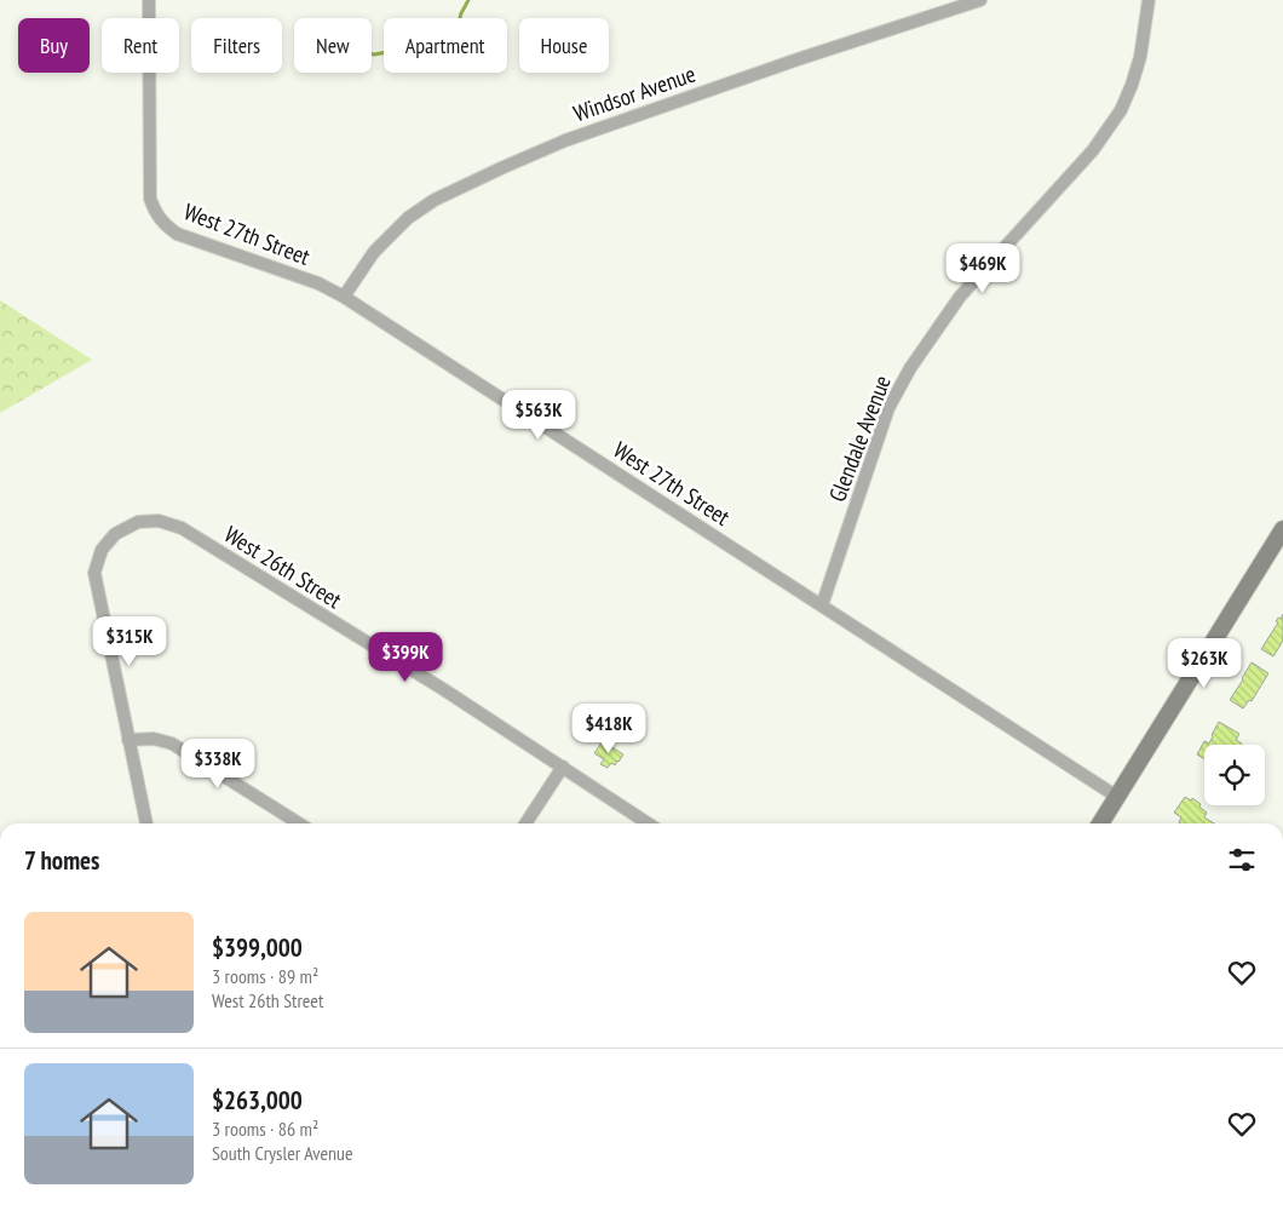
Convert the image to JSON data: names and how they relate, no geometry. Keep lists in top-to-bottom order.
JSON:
{
  "streets": {
    "street": [
      "Windsor Avenue",
      "West 27th Street",
      "Glendale Avenue",
      "West 26th Street"
    ]
  },
  "crossings": [
    ["Windsor Avenue", "West 27th Street"],
    ["West 27th Street", "Glendale Avenue"]
  ],
  "page": {
    "chip": [
      "Buy",
      "Rent",
      "Filters",
      "New",
      "Apartment",
      "House"
    ],
    "price": [
      "$469K",
      "$563K",
      "$315K",
      "$399K",
      "$263K",
      "$418K",
      "$338K"
    ],
    "heading": "7 homes",
    "list": [
      {
        "name": "$399,000",
        "note": "3 rooms · 89 m² · West 26th Street"
      },
      {
        "name": "$263,000",
        "note": "3 rooms · 86 m² · South Crysler Avenue"
      }
    ]
  }
}
